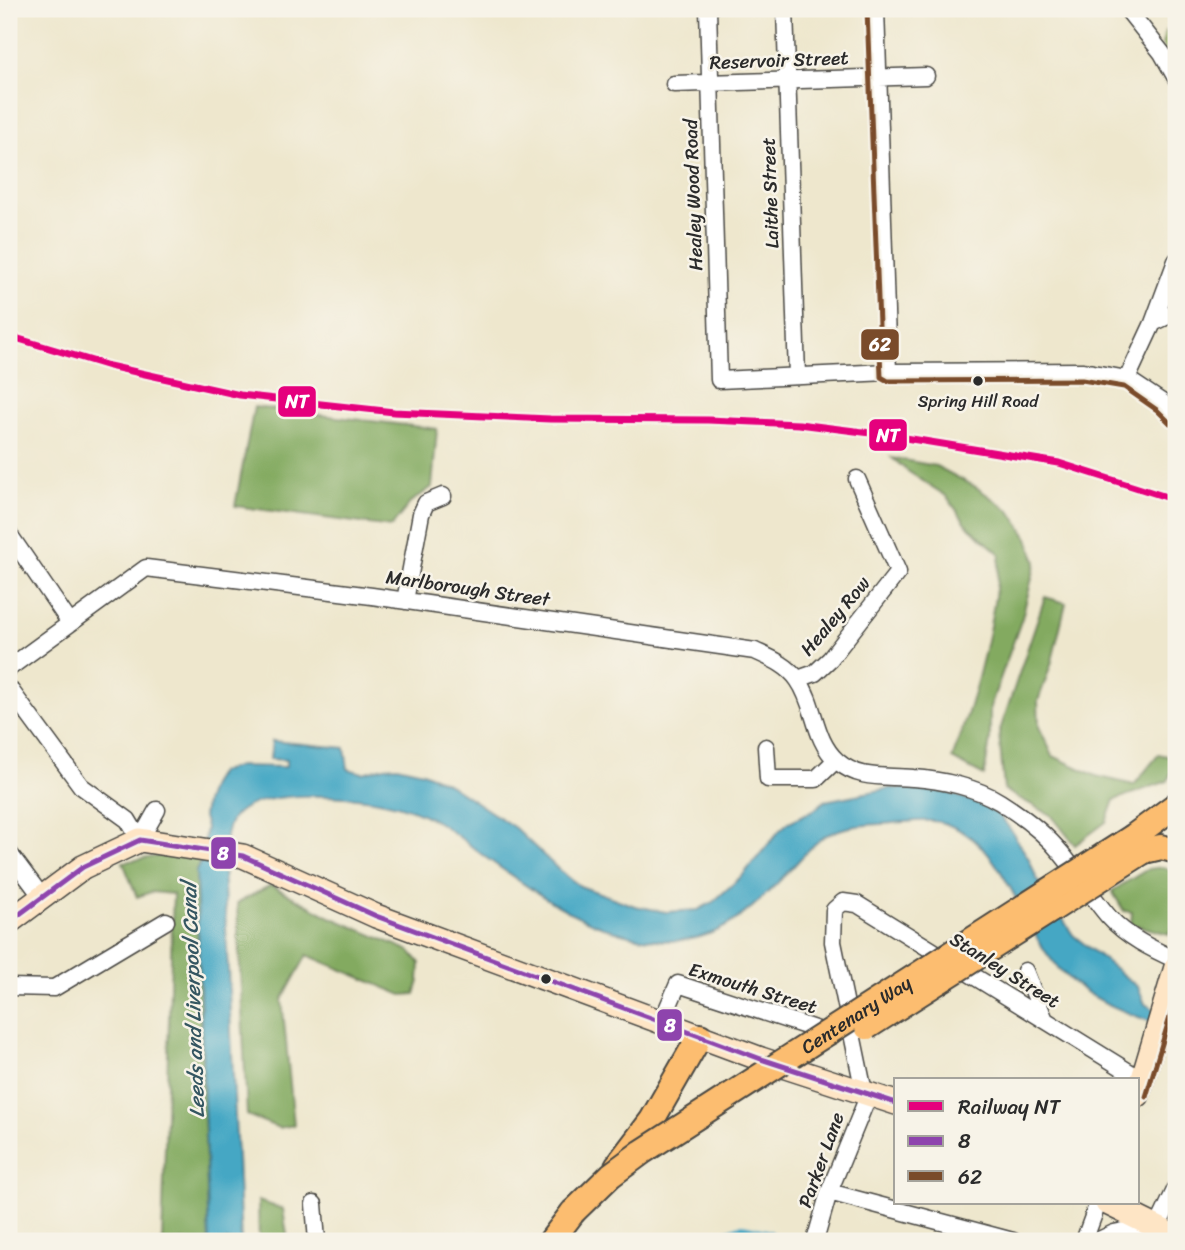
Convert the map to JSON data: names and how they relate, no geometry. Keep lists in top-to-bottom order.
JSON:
{
  "streets": {
    "main road": ["Centenary Way"],
    "street": [
      "Reservoir Street",
      "Laithe Street",
      "Healey Wood Road",
      "Marlborough Street",
      "Healey Row",
      "Stanley Street",
      "Exmouth Street",
      "Parker Lane"
    ]
  },
  "crossings": [
    ["Reservoir Street", "Laithe Street"],
    ["Reservoir Street", "Healey Wood Road"],
    ["Laithe Street", "Healey Wood Road"],
    ["Marlborough Street", "Healey Row"],
    ["Stanley Street", "Exmouth Street"]
  ],
  "water": ["Leeds and Liverpool Canal"],
  "places": ["Spring Hill Road"],
  "lines": ["transit line 62", "rail line NT", "transit line 8"],
  "legend": ["Railway NT", "8", "62"]
}
